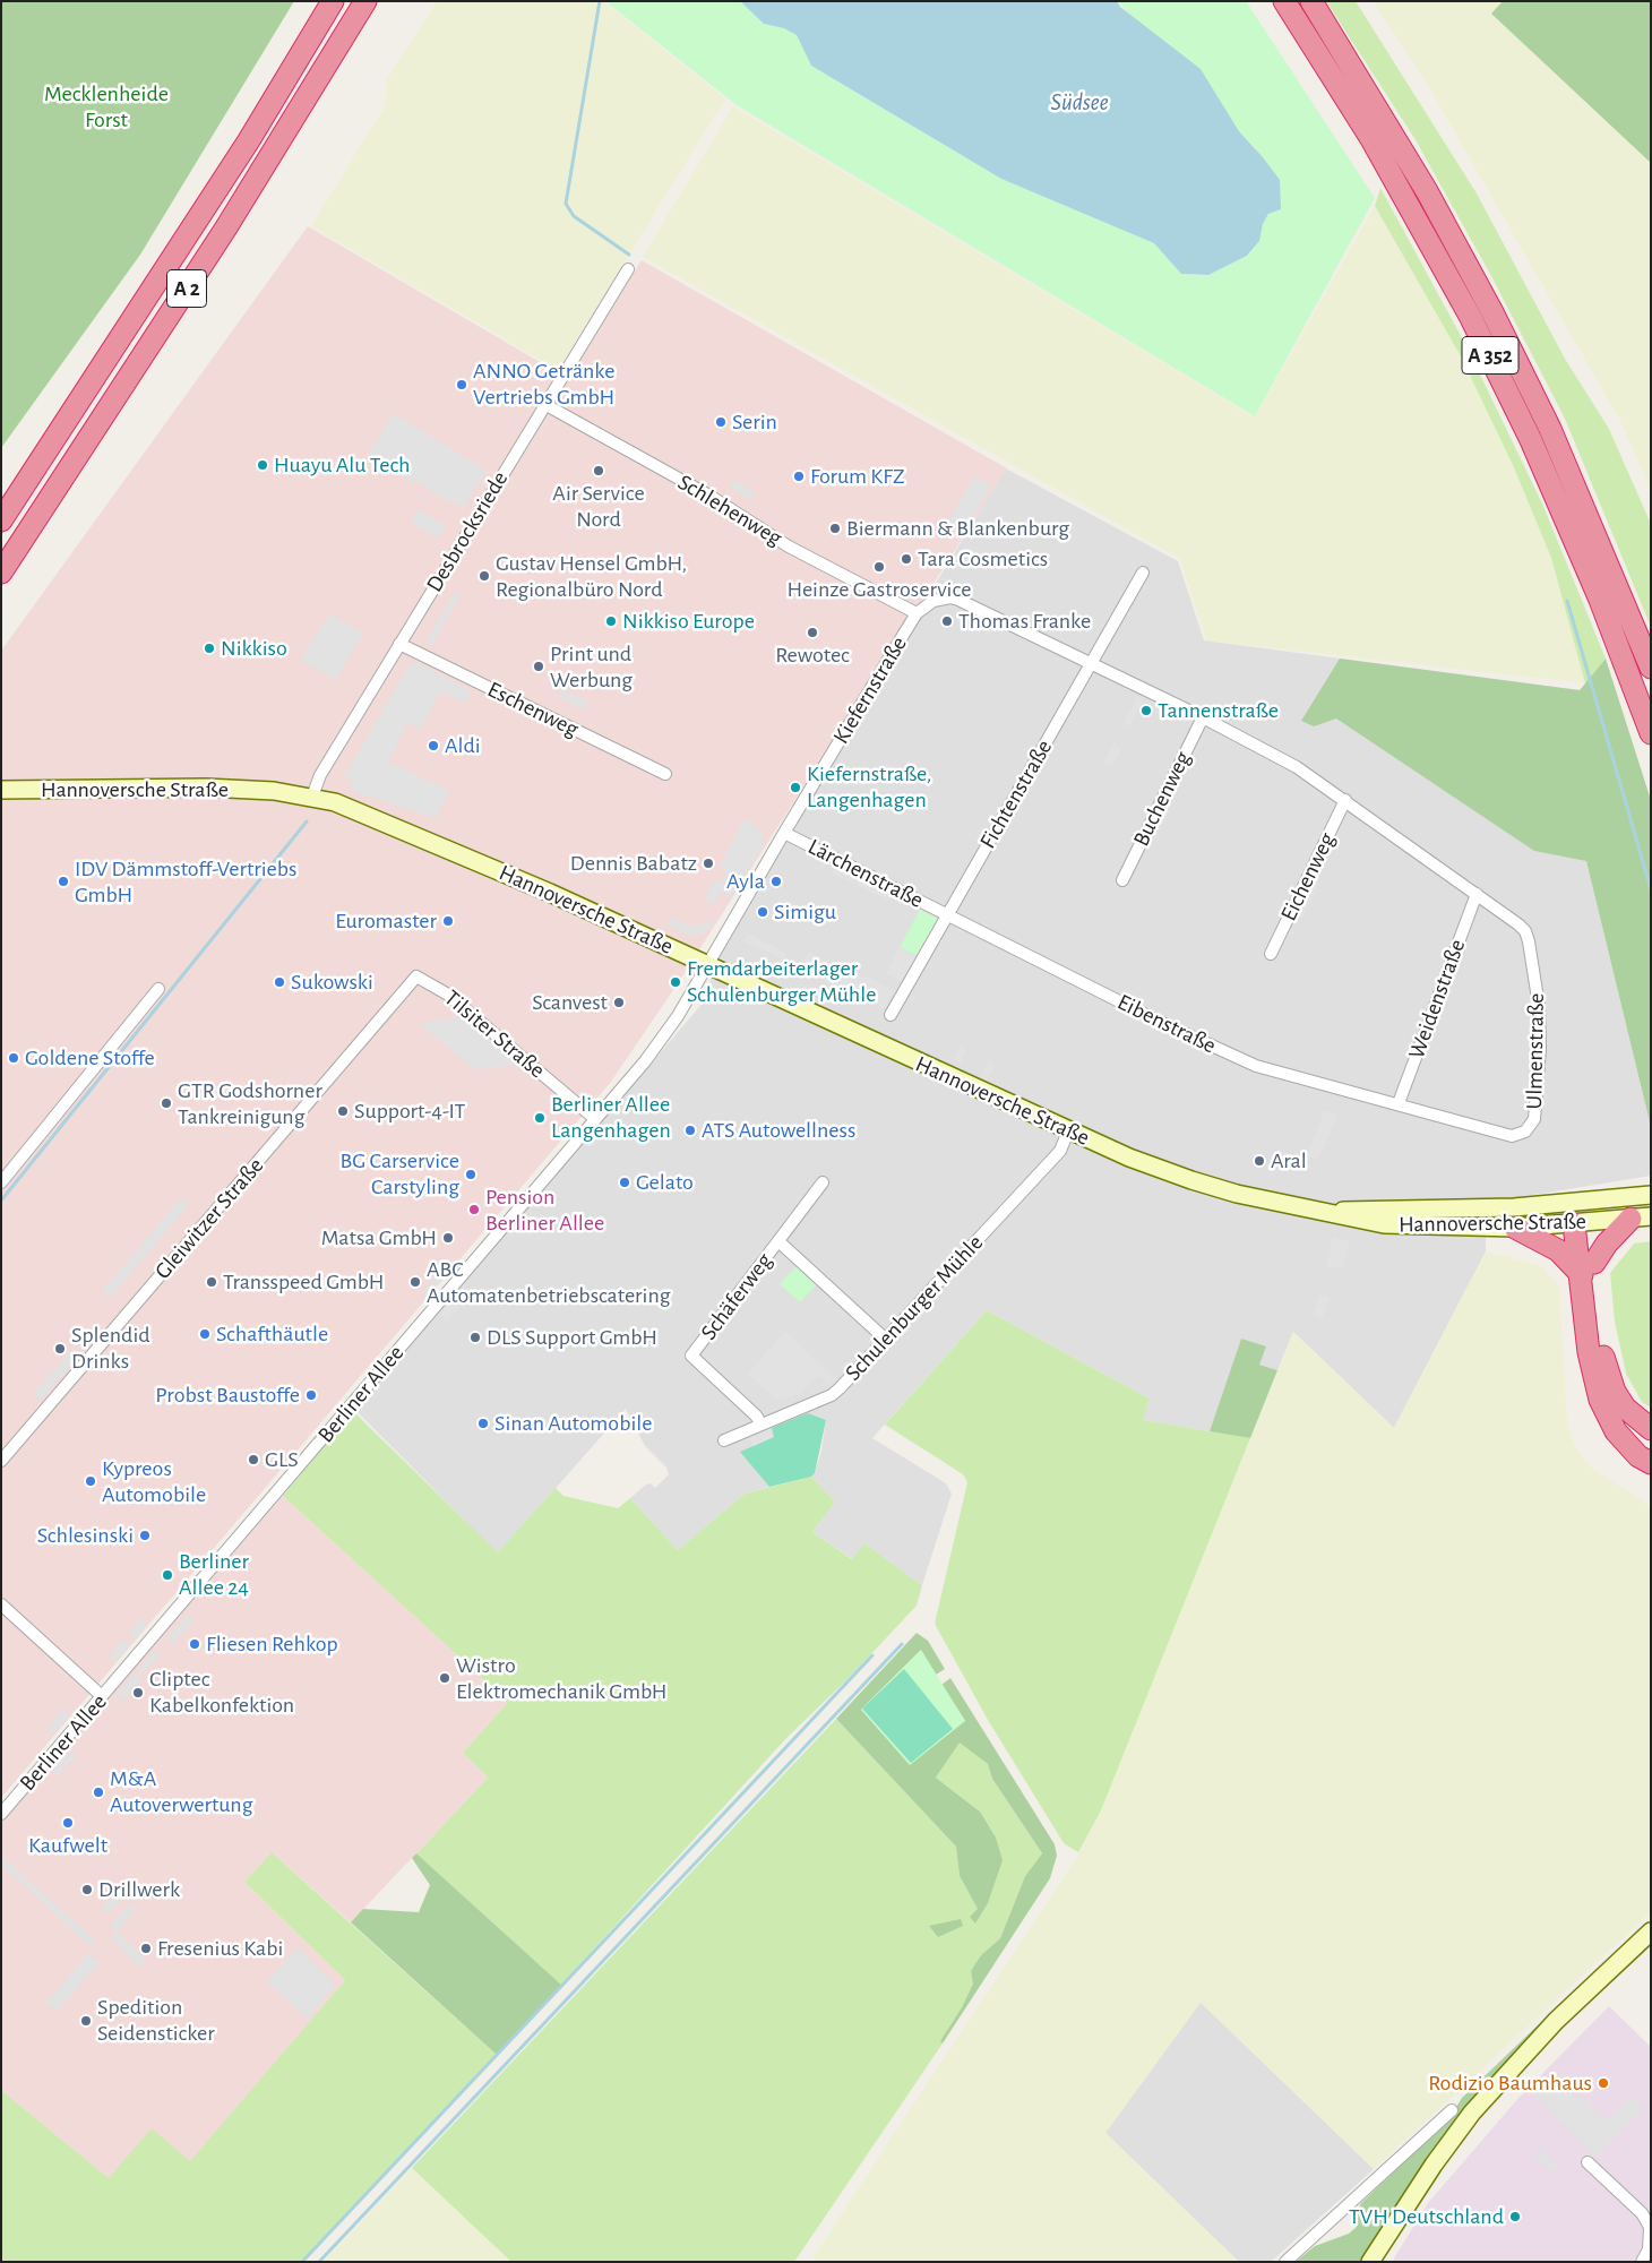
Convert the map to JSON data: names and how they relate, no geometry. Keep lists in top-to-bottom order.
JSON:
{
  "streets": {
    "highway": ["A 2", "A 352"],
    "main road": ["Hannoversche Straße"],
    "street": [
      "Schlehenweg",
      "Desbrocksriede",
      "Kiefernstraße",
      "Eschenweg",
      "Fichtenstraße",
      "Buchenweg",
      "Lärchenstraße",
      "Eichenweg",
      "Weidenstraße",
      "Eibenstraße",
      "Tilsiter Straße",
      "Ulmenstraße",
      "Gleiwitzer Straße",
      "Schäferweg",
      "Schulenburger Mühle",
      "Berliner Allee"
    ]
  },
  "crossings": [
    ["Schlehenweg", "Desbrocksriede"],
    ["Schlehenweg", "Kiefernstraße"],
    ["Desbrocksriede", "Eschenweg"],
    ["Desbrocksriede", "Hannoversche Straße"],
    ["Kiefernstraße", "Hannoversche Straße"],
    ["Kiefernstraße", "Fichtenstraße"],
    ["Kiefernstraße", "Lärchenstraße"],
    ["Kiefernstraße", "Berliner Allee"],
    ["Hannoversche Straße", "Schulenburger Mühle"],
    ["Hannoversche Straße", "Berliner Allee"],
    ["Fichtenstraße", "Lärchenstraße"],
    ["Fichtenstraße", "Eibenstraße"],
    ["Lärchenstraße", "Eibenstraße"],
    ["Weidenstraße", "Eibenstraße"],
    ["Weidenstraße", "Ulmenstraße"],
    ["Eibenstraße", "Ulmenstraße"],
    ["Tilsiter Straße", "Gleiwitzer Straße"],
    ["Tilsiter Straße", "Berliner Allee"],
    ["Schäferweg", "Schulenburger Mühle"]
  ],
  "water": ["Südsee"],
  "parks": ["Mecklenheide Forst"],
  "places": [
    "ANNO Getränke Vertriebs GmbH",
    "Serin",
    "Huayu Alu Tech",
    "Air Service Nord",
    "Forum KFZ",
    "Biermann & Blankenburg",
    "Tara Cosmetics",
    "Heinze Gastroservice",
    "Gustav Hensel GmbH, Regionalbüro Nord",
    "Nikkiso Europe",
    "Thomas Franke",
    "Rewotec",
    "Nikkiso",
    "Print und Werbung",
    "Tannenstraße",
    "Aldi",
    "Kiefernstraße, Langenhagen",
    "Dennis Babatz",
    "IDV Dämmstoff-Vertriebs GmbH",
    "Ayla",
    "Simigu",
    "Euromaster",
    "Sukowski",
    "Fremdarbeiterlager Schulenburger Mühle",
    "Scanvest",
    "Goldene Stoffe",
    "GTR Godshorner Tankreinigung",
    "Support-4-IT",
    "Berliner Allee Langenhagen",
    "ATS Autowellness",
    "Aral",
    "BG Carservice Carstyling",
    "Gelato",
    "Pension Berliner Allee",
    "Matsa GmbH",
    "Transspeed GmbH",
    "ABC Automatenbetriebscatering",
    "Schafthäutle",
    "DLS Support GmbH",
    "Splendid Drinks",
    "Probst Baustoffe",
    "Sinan Automobile",
    "GLS",
    "Kypreos Automobile",
    "Schlesinski",
    "Berliner Allee 24",
    "Fliesen Rehkop",
    "Wistro Elektromechanik GmbH",
    "Cliptec Kabelkonfektion",
    "M&A Autoverwertung",
    "Kaufwelt",
    "Drillwerk",
    "Fresenius Kabi",
    "Spedition Seidensticker",
    "Rodizio Baumhaus",
    "TVH Deutschland"
  ]
}
